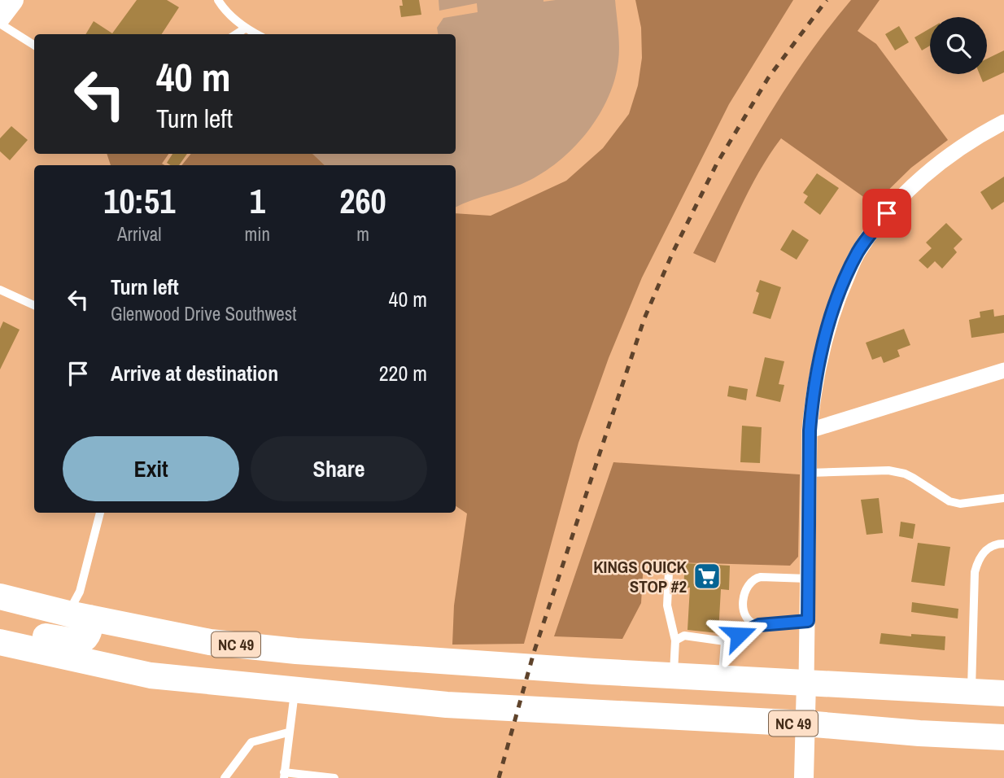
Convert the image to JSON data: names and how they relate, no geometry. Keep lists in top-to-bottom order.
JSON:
{
  "streets": {
    "highway": ["NC 49"]
  },
  "places": {
    "supermarket": ["KINGS QUICK STOP #2"]
  },
  "page": {
    "turn": ["40 m", "Turn left"],
    "eta": [
      "10:51",
      "Arrival",
      "1",
      "min",
      "260",
      "m"
    ],
    "list": [
      {
        "name": "Turn left",
        "note": "Glenwood Drive Southwest",
        "value": "40 m"
      },
      {
        "name": "Arrive at destination",
        "value": "220 m"
      }
    ],
    "buttons": ["Exit", "Share"]
  }
}
